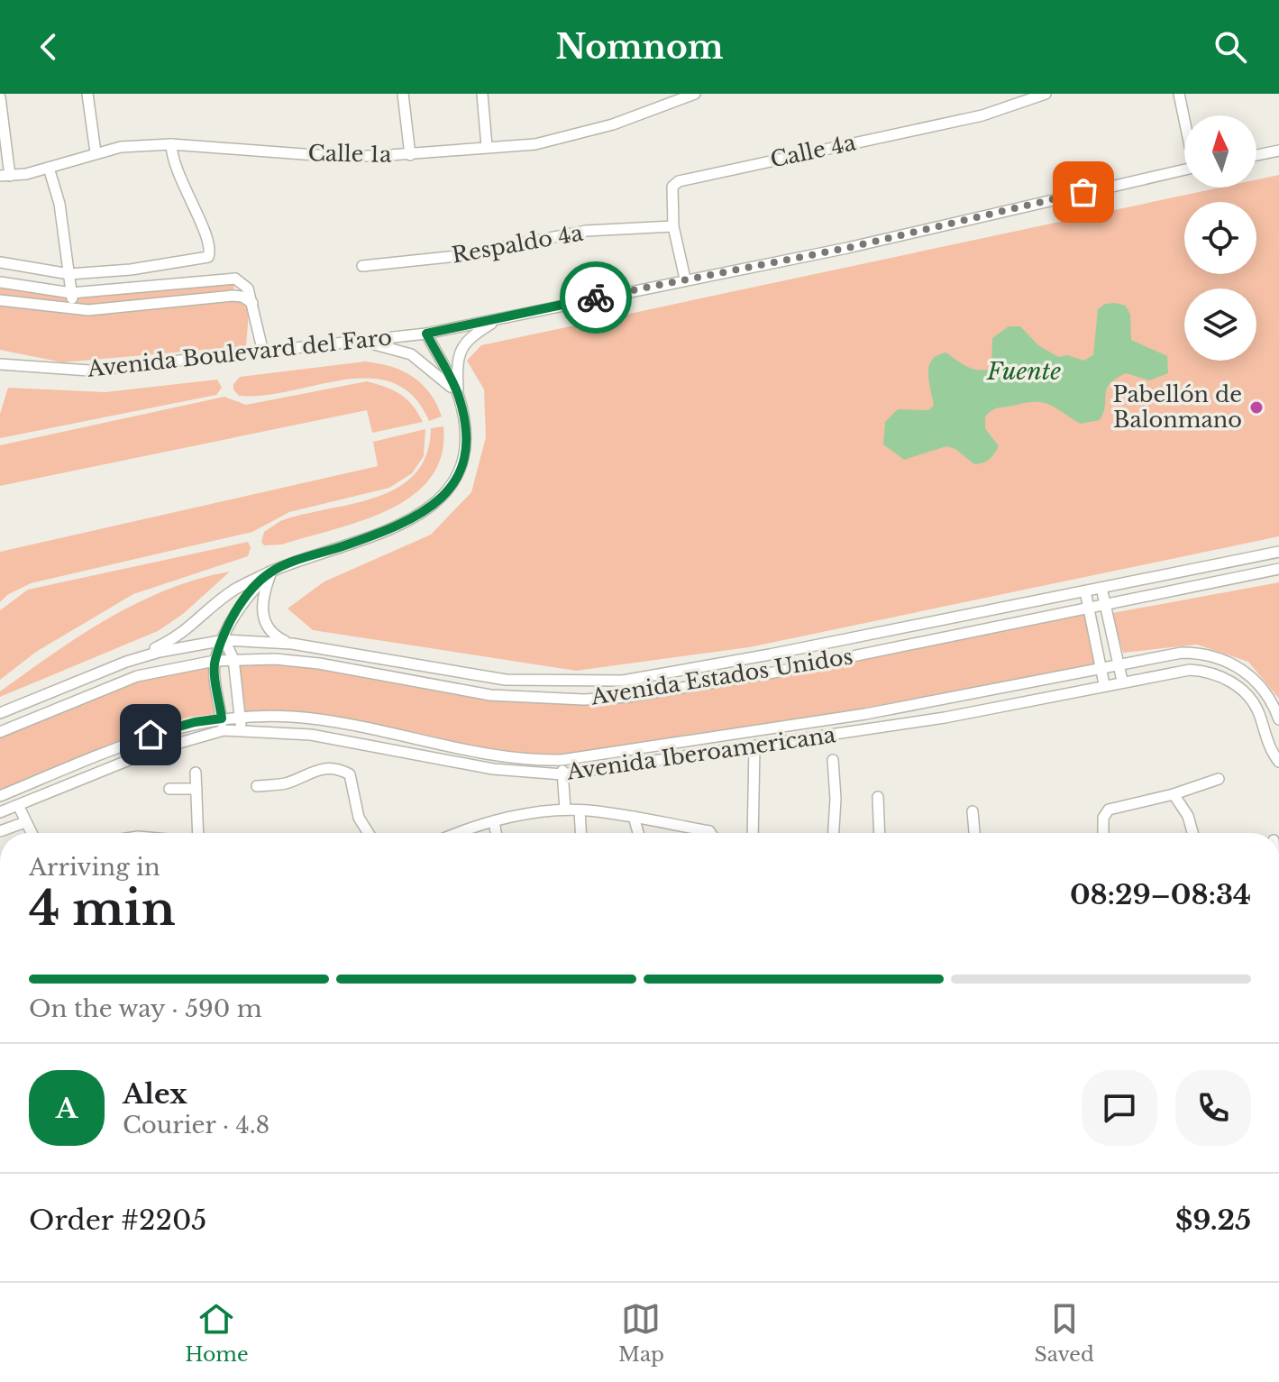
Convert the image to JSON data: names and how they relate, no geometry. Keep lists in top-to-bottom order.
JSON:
{
  "streets": {
    "street": [
      "Calle 4a",
      "Calle 1a",
      "Respaldo 4a",
      "Avenida Boulevard del Faro",
      "Avenida Estados Unidos",
      "Avenida Iberoamericana"
    ]
  },
  "crossings": [
    ["Calle 4a", "Respaldo 4a"],
    ["Calle 4a", "Avenida Boulevard del Faro"]
  ],
  "water": ["Fuente"],
  "places": ["Pabellón de Balonmano"],
  "north": "top",
  "page": {
    "header": "Nomnom",
    "heading": ["4 min", "Arriving in", "08:29–08:34"],
    "panel": [
      "Alex",
      "Courier · 4.8",
      "Order #2205",
      "$9.25"
    ],
    "bar": "On the way · 590 m",
    "round": "A",
    "tabs": ["Home", "Map", "Saved"]
  }
}
